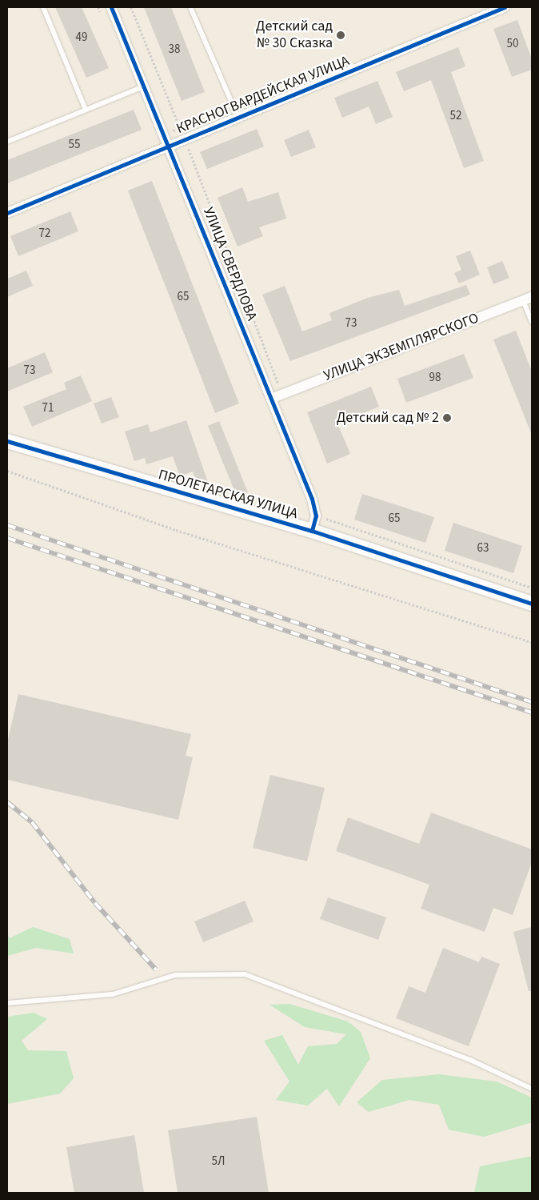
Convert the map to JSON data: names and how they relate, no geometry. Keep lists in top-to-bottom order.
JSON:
{
  "streets": {
    "street": [
      "КРАСНОГВАРДЕЙСКАЯ УЛИЦА",
      "УЛИЦА СВЕРДЛОВА",
      "УЛИЦА ЭКЗЕМПЛЯРСКОГО",
      "ПРОЛЕТАРСКАЯ УЛИЦА"
    ]
  },
  "crossings": [
    ["КРАСНОГВАРДЕЙСКАЯ УЛИЦА", "УЛИЦА СВЕРДЛОВА"],
    ["УЛИЦА СВЕРДЛОВА", "УЛИЦА ЭКЗЕМПЛЯРСКОГО"],
    ["УЛИЦА СВЕРДЛОВА", "ПРОЛЕТАРСКАЯ УЛИЦА"]
  ],
  "places": ["Детский сад № 30 Сказка", "Детский сад № 2"],
  "house_numbers": [
    "49",
    "50",
    "38",
    "52",
    "55",
    "72",
    "65",
    "73",
    "73",
    "98",
    "71",
    "65",
    "63",
    "5Л"
  ]
}
